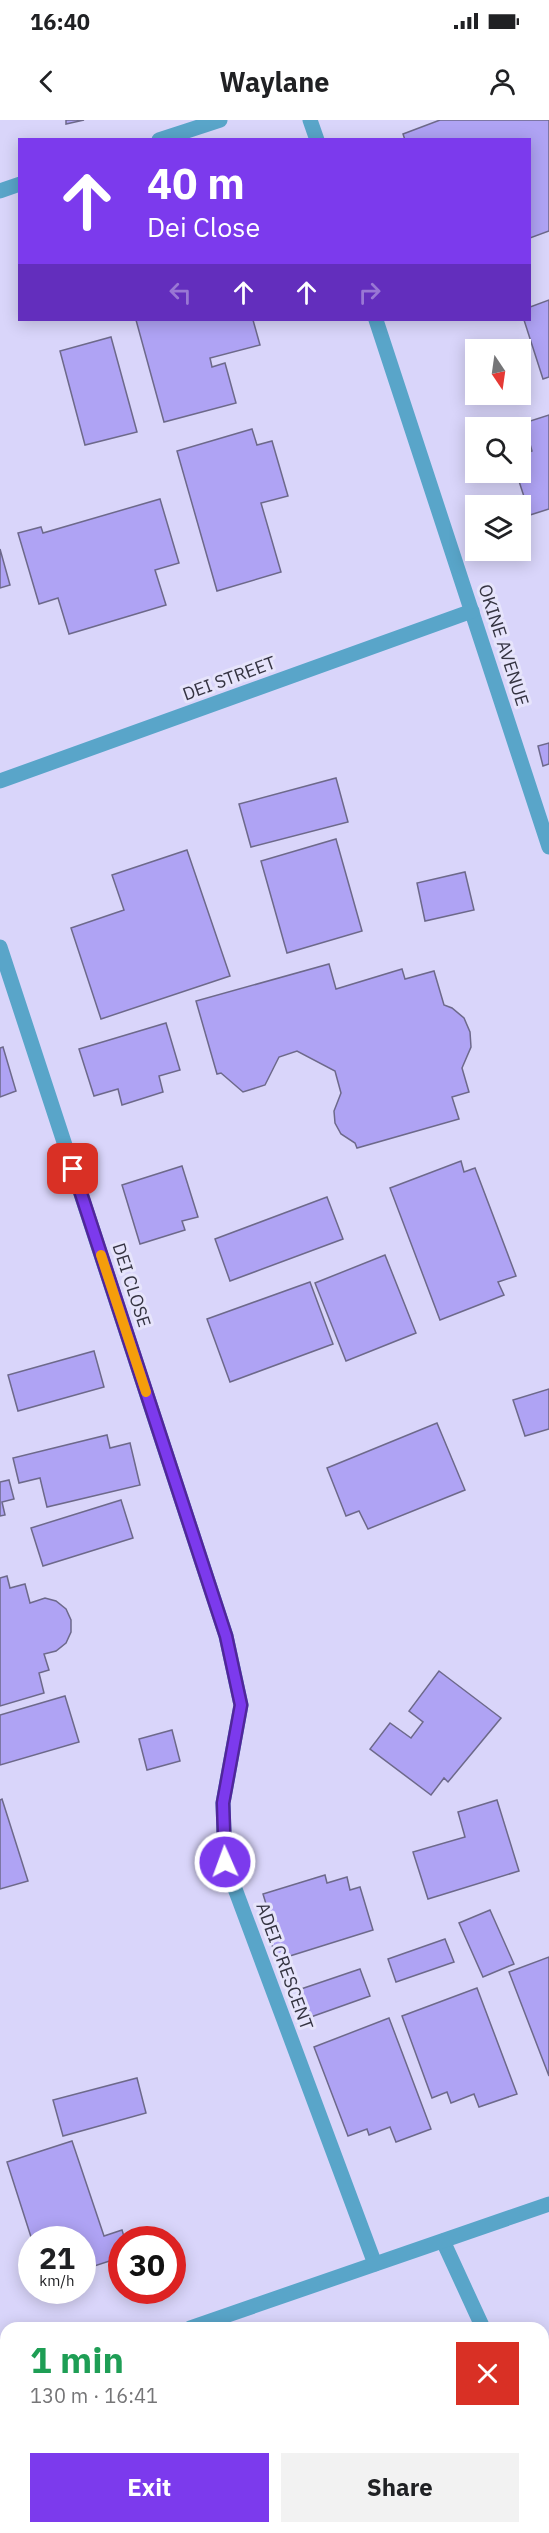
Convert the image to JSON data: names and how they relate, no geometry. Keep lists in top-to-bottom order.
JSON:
{
  "streets": {
    "street": [
      "OKINE AVENUE",
      "DEI STREET",
      "DEI CLOSE",
      "ADEI CRESCENT"
    ]
  },
  "crossings": [
    ["OKINE AVENUE", "DEI STREET"],
    ["DEI CLOSE", "ADEI CRESCENT"]
  ],
  "north": "bottom",
  "page": {
    "status": "16:40",
    "header": "Waylane",
    "turn": ["40 m", "Dei Close"],
    "speed": "21 km/h",
    "limit": "30",
    "heading": ["1 min", "130 m · 16:41"],
    "buttons": ["Exit", "Share"]
  }
}
